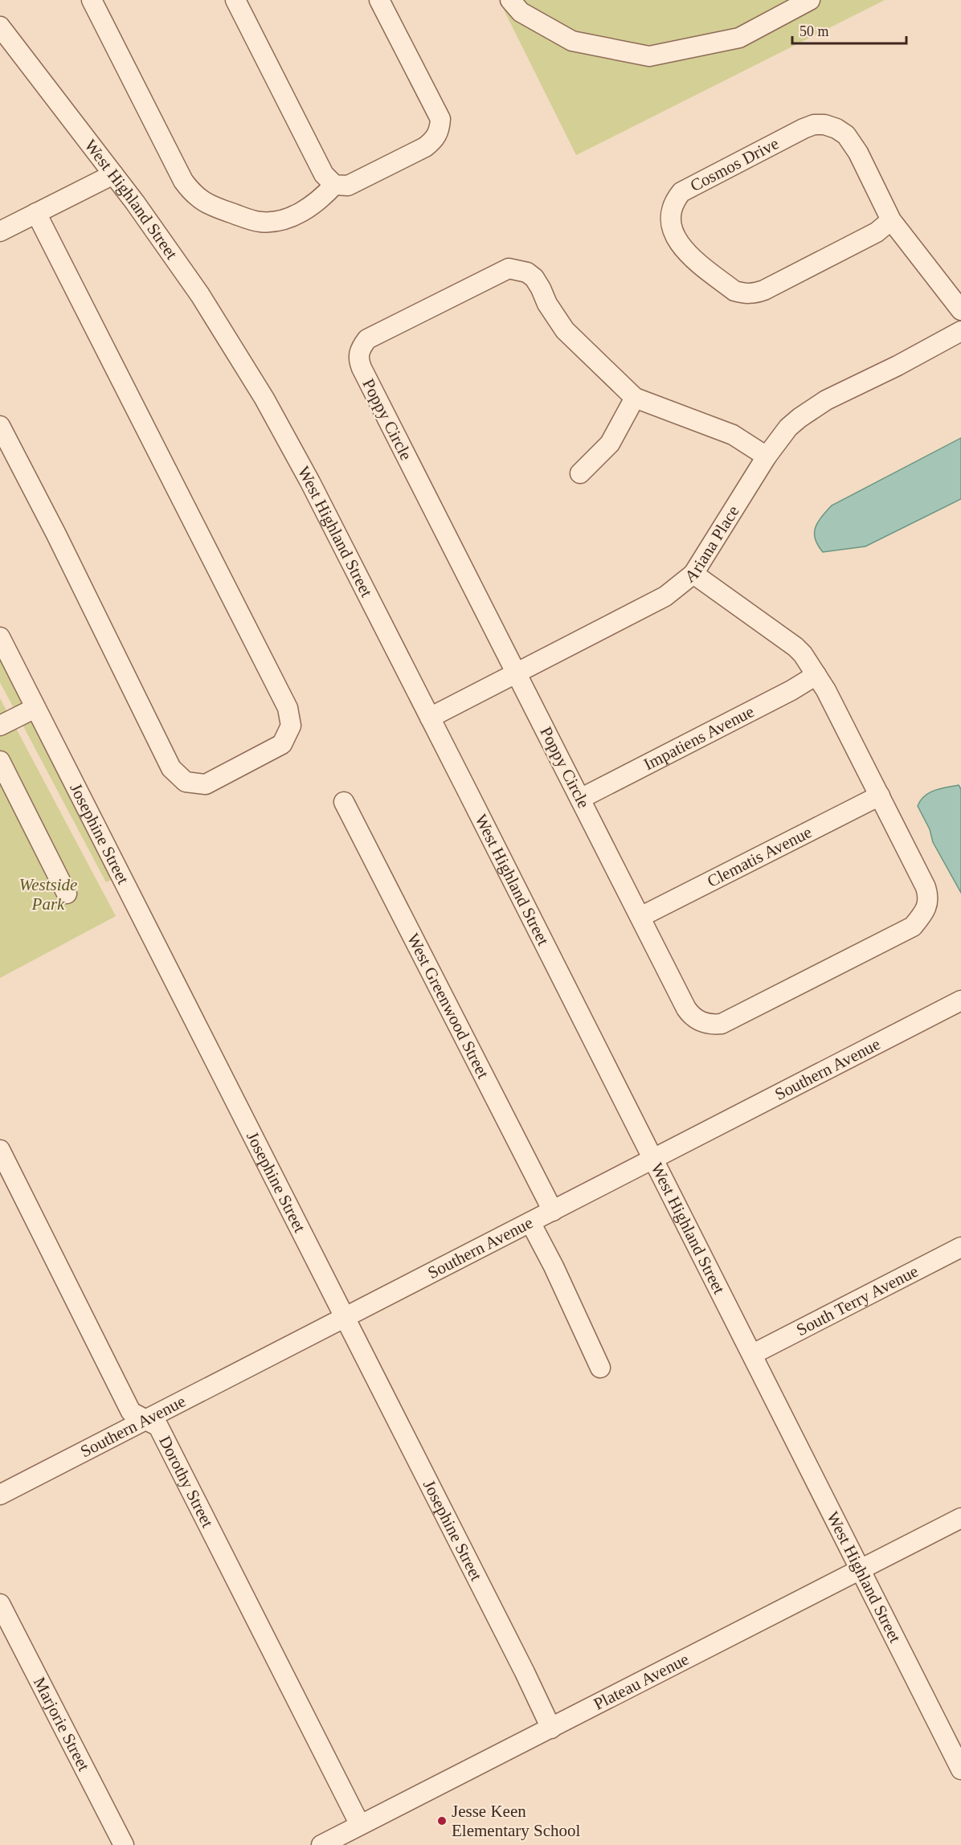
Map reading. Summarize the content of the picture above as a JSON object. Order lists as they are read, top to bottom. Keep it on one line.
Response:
{"streets":{"street":["Cosmos Drive","West Highland Street","Poppy Circle","Ariana Place","Impatiens Avenue","Josephine Street","Clematis Avenue","West Greenwood Street","Southern Avenue","South Terry Avenue","Dorothy Street","Plateau Avenue","Marjorie Street"]},"crossings":[["West Highland Street","Ariana Place"],["West Highland Street","Southern Avenue"],["West Highland Street","South Terry Avenue"],["West Highland Street","Plateau Avenue"],["Poppy Circle","Ariana Place"],["Poppy Circle","Impatiens Avenue"],["Poppy Circle","Clematis Avenue"],["Josephine Street","Southern Avenue"],["Josephine Street","Plateau Avenue"],["West Greenwood Street","Southern Avenue"],["Southern Avenue","Dorothy Street"],["Dorothy Street","Plateau Avenue"]],"parks":["Westside Park"],"places":["Jesse Keen Elementary School"],"scale_bar":"50 m"}
